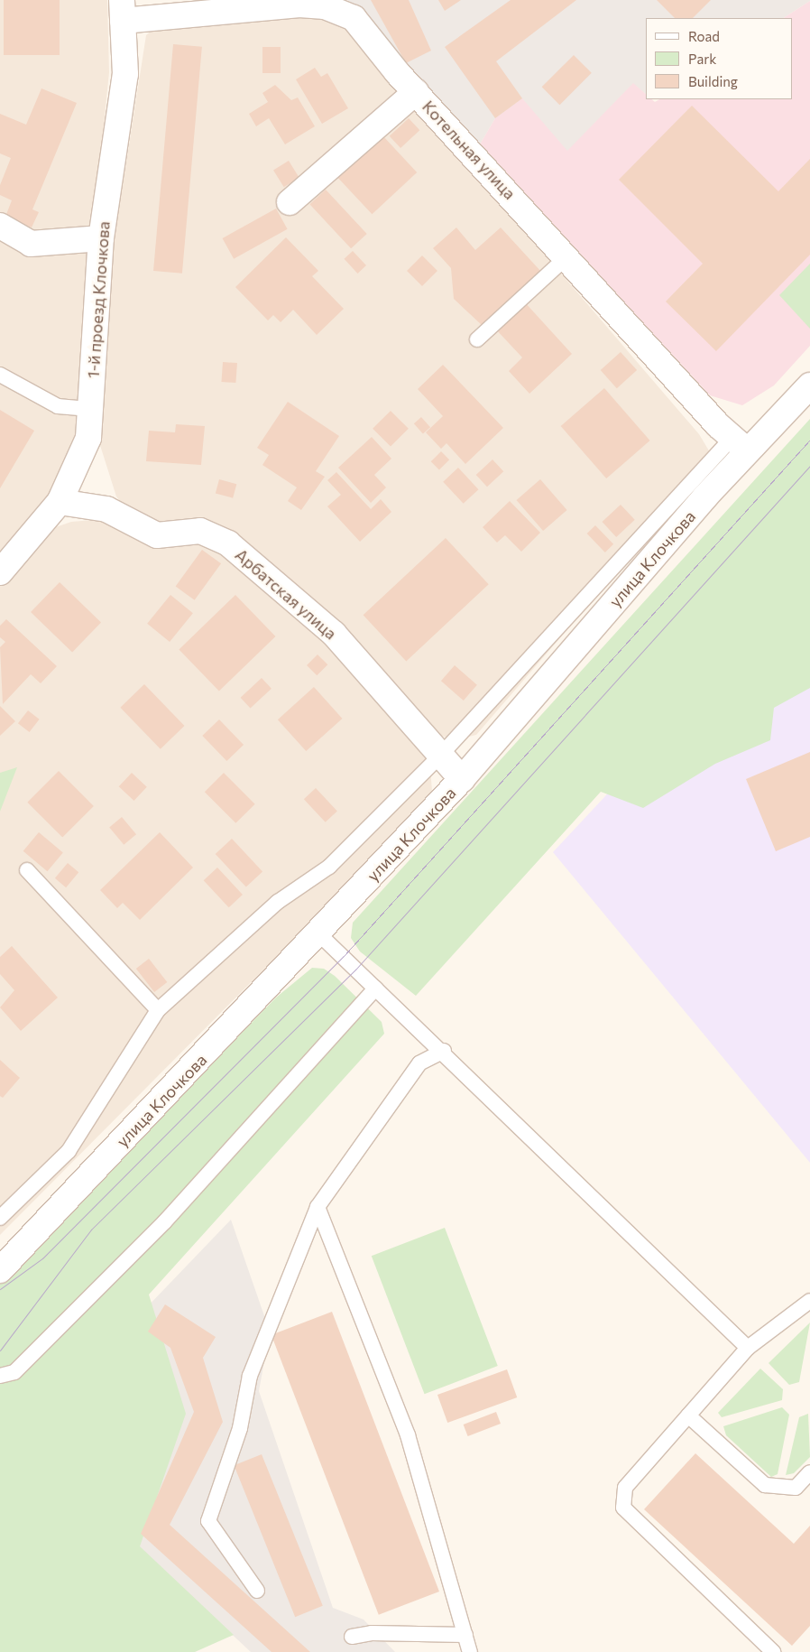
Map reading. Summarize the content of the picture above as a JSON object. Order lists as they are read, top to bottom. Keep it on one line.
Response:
{"streets":{"street":["Котельная улица","1-й проезд Клочкова","улица Клочкова","Арбатская улица"]},"crossings":[["Котельная улица","1-й проезд Клочкова"],["Котельная улица","улица Клочкова"],["1-й проезд Клочкова","Арбатская улица"],["улица Клочкова","Арбатская улица"]],"legend":["Road","Park","Building"]}
